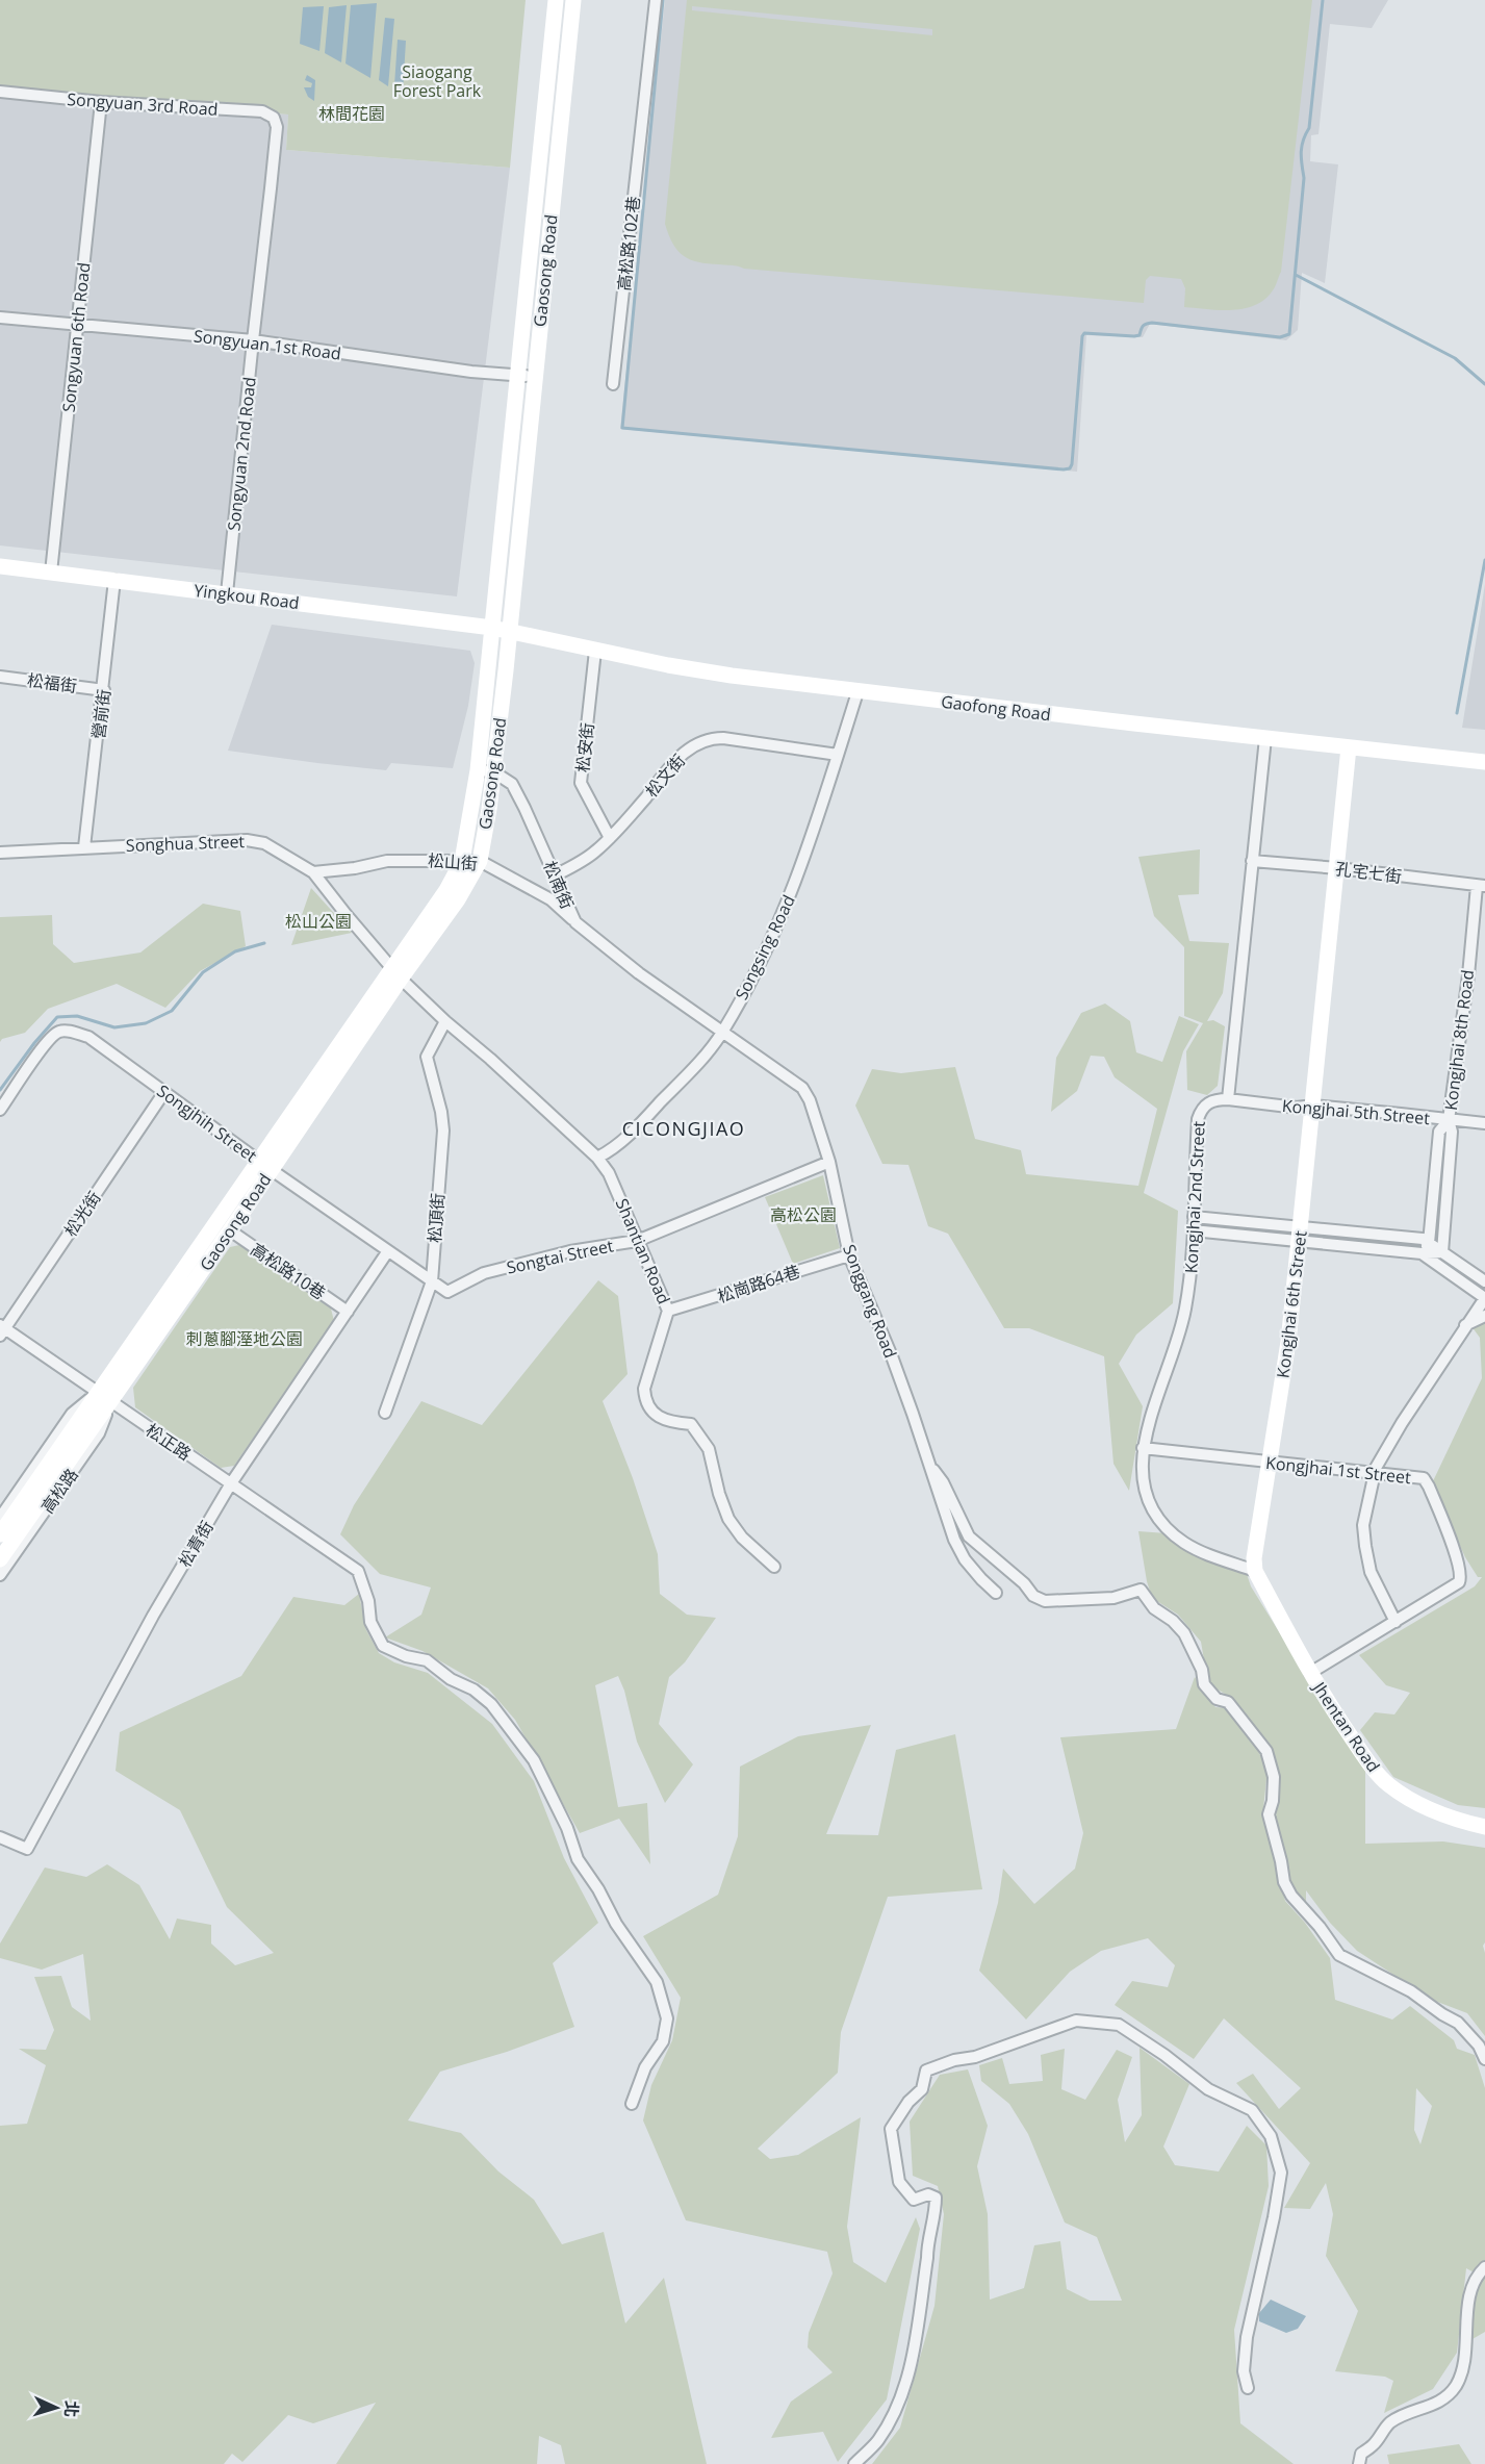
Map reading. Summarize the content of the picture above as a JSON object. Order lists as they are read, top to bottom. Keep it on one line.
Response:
{"streets":{"street":["Songyuan 3rd Road","高松路102巷","Gaosong Road","Songyuan 6th Road","Songyuan 1st Road","Songyuan 2nd Road","Yingkou Road","松福街","Gaofong Road","營前街","松安街","松文街","Songhua Street","松山街","孔宅七街","松南街","Songsing Road","Kongjhai 8th Road","Kongjhai 5th Street","Songjhih Street","Kongjhai 2nd Street","松光街","松頂街","Shantian Road","Songtai Street","高松路10巷","松崗路64巷","Songgang Road","Kongjhai 6th Street","松正路","Kongjhai 1st Street","高松路","松青街","Jhentan Road"]},"crossings":[["Songyuan 3rd Road","Songyuan 6th Road"],["Songyuan 3rd Road","Songyuan 2nd Road"],["Gaosong Road","Songyuan 1st Road"],["Gaosong Road","Yingkou Road"],["Gaosong Road","Gaofong Road"],["Gaosong Road","Songhua Street"],["Gaosong Road","松山街"],["Gaosong Road","松南街"],["Gaosong Road","Songjhih Street"],["Gaosong Road","Shantian Road"],["Gaosong Road","高松路10巷"],["Gaosong Road","松正路"],["Gaosong Road","高松路"],["Songyuan 6th Road","Songyuan 1st Road"],["Songyuan 6th Road","Yingkou Road"],["Songyuan 1st Road","Songyuan 2nd Road"],["Songyuan 2nd Road","Yingkou Road"],["Yingkou Road","Gaofong Road"],["Yingkou Road","營前街"],["松福街","營前街"],["Gaofong Road","松安街"],["Gaofong Road","Songsing Road"],["Gaofong Road","Kongjhai 6th Street"],["營前街","Songhua Street"],["松安街","松文街"],["松文街","松南街"],["松文街","Songsing Road"],["Songhua Street","松山街"],["Songhua Street","Shantian Road"],["松山街","松南街"],["孔宅七街","Kongjhai 8th Road"],["孔宅七街","Kongjhai 6th Street"],["松南街","Songsing Road"],["松南街","Songgang Road"],["Songsing Road","Shantian Road"],["Songsing Road","Songgang Road"],["Kongjhai 8th Road","Kongjhai 5th Street"],["Kongjhai 5th Street","Kongjhai 2nd Street"],["Kongjhai 5th Street","Kongjhai 6th Street"],["Songjhih Street","松光街"],["Songjhih Street","松頂街"],["Songjhih Street","Songtai Street"],["Songjhih Street","松青街"],["Kongjhai 2nd Street","Kongjhai 6th Street"],["Kongjhai 2nd Street","Kongjhai 1st Street"],["松光街","松正路"],["松頂街","Shantian Road"],["松頂街","Songtai Street"],["Shantian Road","Songtai Street"],["Shantian Road","松崗路64巷"],["Songtai Street","Songgang Road"],["高松路10巷","松青街"],["松崗路64巷","Songgang Road"],["Kongjhai 6th Street","Kongjhai 1st Street"],["松正路","高松路"],["松正路","松青街"]],"districts":["CICONGJIAO"],"parks":["Siaogang Forest Park","林間花園","松山公園","高松公園","刺蔥腳溼地公園"],"north":"right"}
